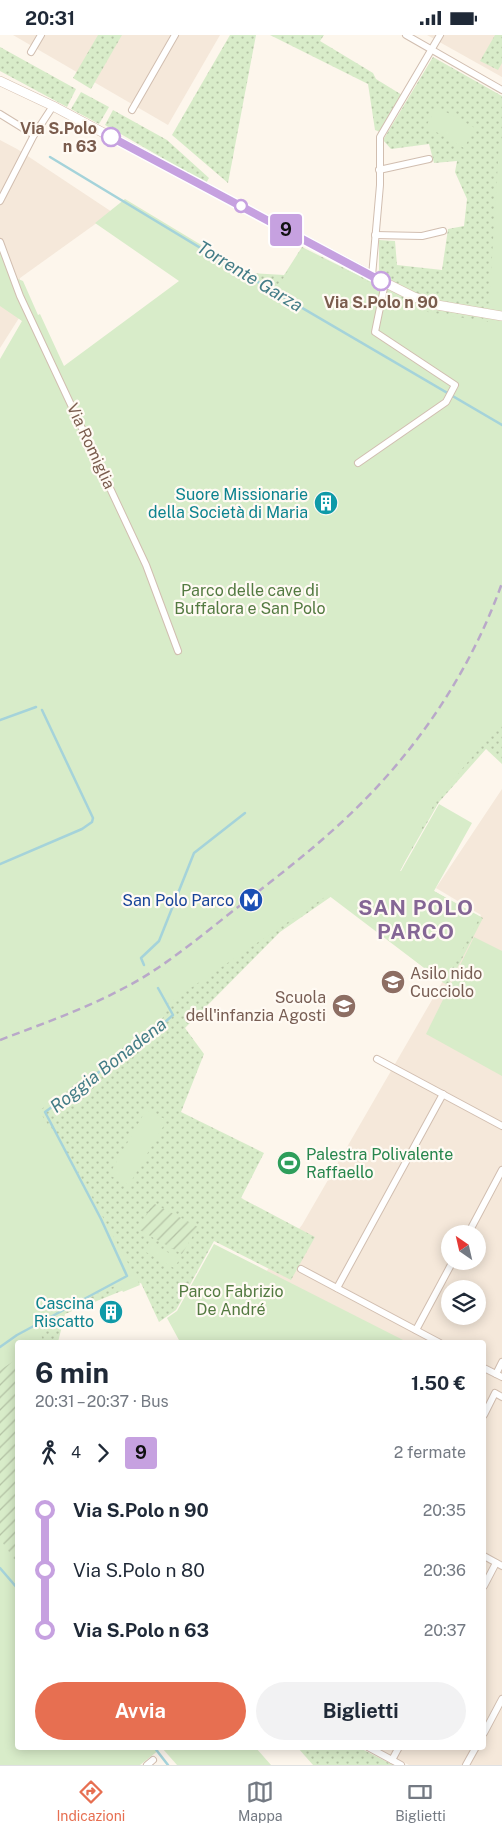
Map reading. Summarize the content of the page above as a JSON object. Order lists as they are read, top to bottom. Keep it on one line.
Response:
{"streets":{"street":["Via Romiglia"]},"districts":["SAN POLO PARCO"],"water":["Torrente Garza","Roggia Bonadena"],"parks":["Parco delle cave di Buffalora e San Polo","Parco Fabrizio De André"],"places":{"other":["Via S.Polo n 63","Via S.Polo n 90"],"building":["Suore Missionarie della Società di Maria","Cascina Riscatto"],"metro station":["San Polo Parco"],"school or university":["Asilo nido Cucciolo","Scuola dell'infanzia Agosti"],"sports":["Palestra Polivalente Raffaello"]},"lines":["bus line 9"],"north":"top left","page":{"status":"20:31","on_map":"9","heading":["6 min","20:31 – 20:37 · Bus","1.50 €"],"legs":["4","9","2 fermate"],"list":[{"name":"Via S.Polo n 90","value":"20:35"},{"name":"Via S.Polo n 80","value":"20:36"},{"name":"Via S.Polo n 63","value":"20:37"}],"buttons":["Avvia","Biglietti"],"tabs":["Indicazioni","Mappa","Biglietti"]}}
